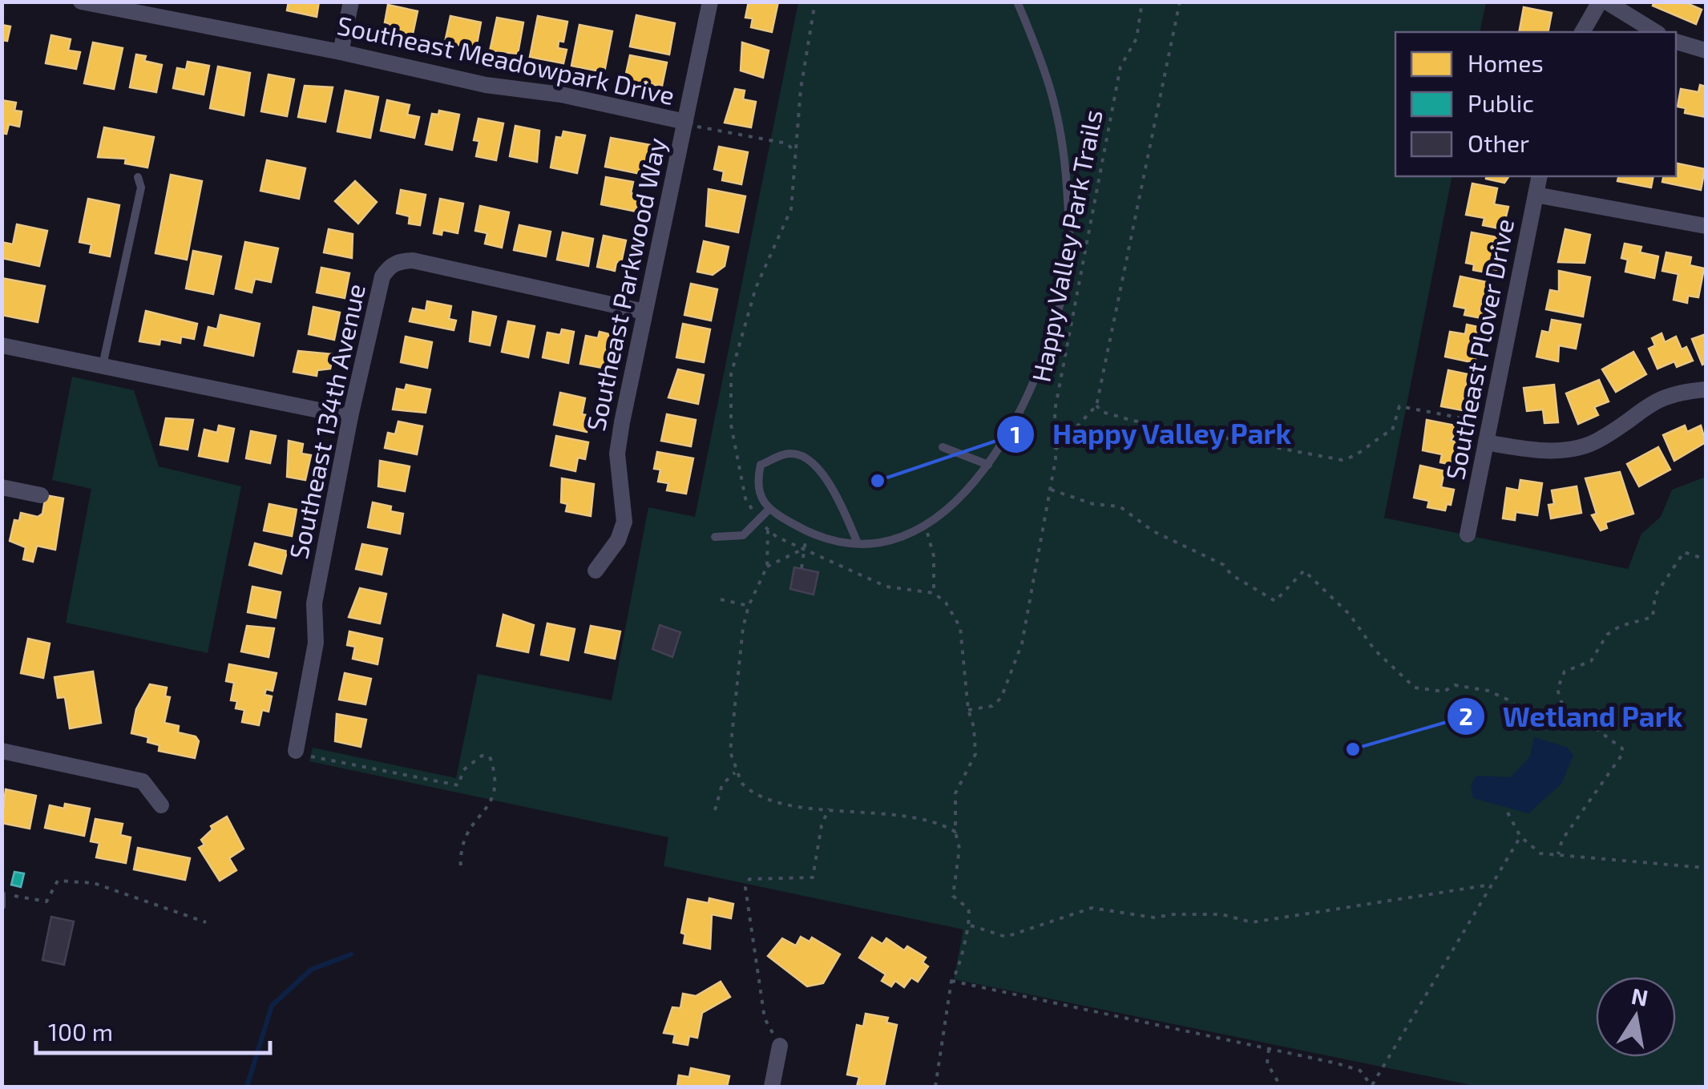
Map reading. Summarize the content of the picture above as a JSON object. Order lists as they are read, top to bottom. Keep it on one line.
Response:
{"streets":{"street":["Southeast Meadowpark Drive","Southeast Parkwood Way","Southeast Plover Drive","Southeast 134th Avenue"],"path":["Happy Valley Park Trails"]},"crossings":[["Southeast Meadowpark Drive","Southeast Parkwood Way"],["Southeast Parkwood Way","Southeast 134th Avenue"]],"places":["Happy Valley Park","Wetland Park"],"legend":["Homes","Public","Other"],"scale_bar":"100 m","north":"top"}
